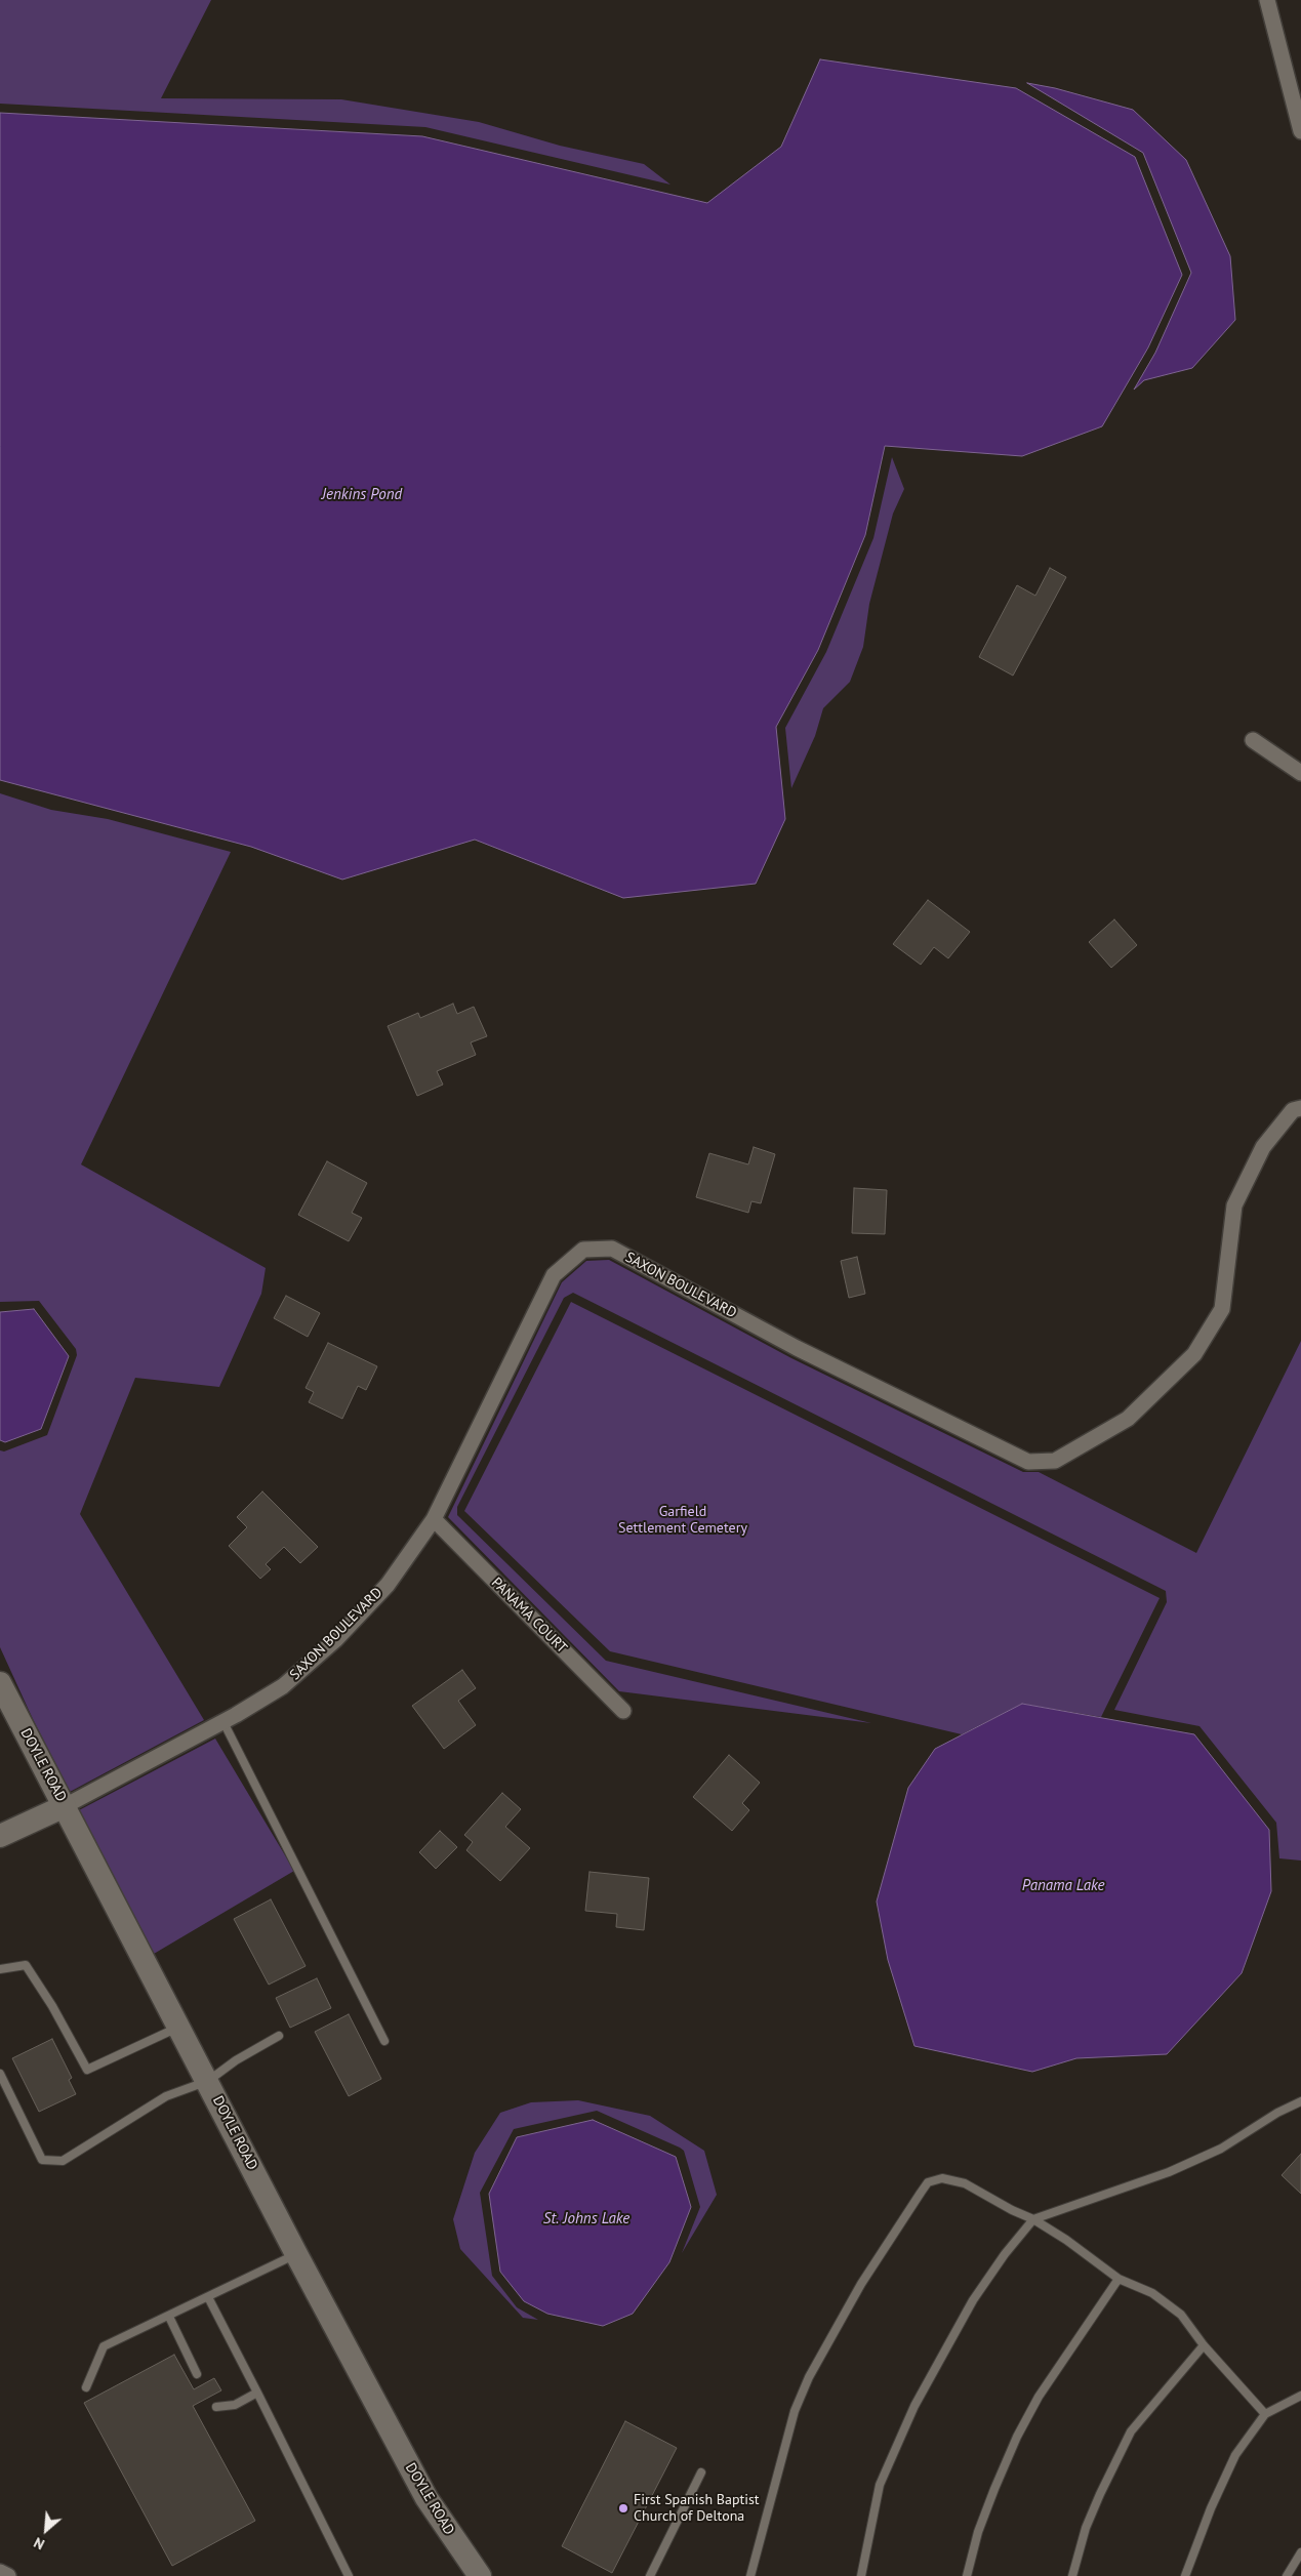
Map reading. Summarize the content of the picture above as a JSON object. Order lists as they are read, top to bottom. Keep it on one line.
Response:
{"streets":{"main road":["SAXON BOULEVARD","DOYLE ROAD"],"street":["PANAMA COURT"]},"crossings":[["SAXON BOULEVARD","PANAMA COURT"],["SAXON BOULEVARD","DOYLE ROAD"]],"water":["Jenkins Pond","Panama Lake","St. Johns Lake"],"parks":["Garfield Settlement Cemetery"],"places":["First Spanish Baptist Church of Deltona"],"north":"bottom left"}
